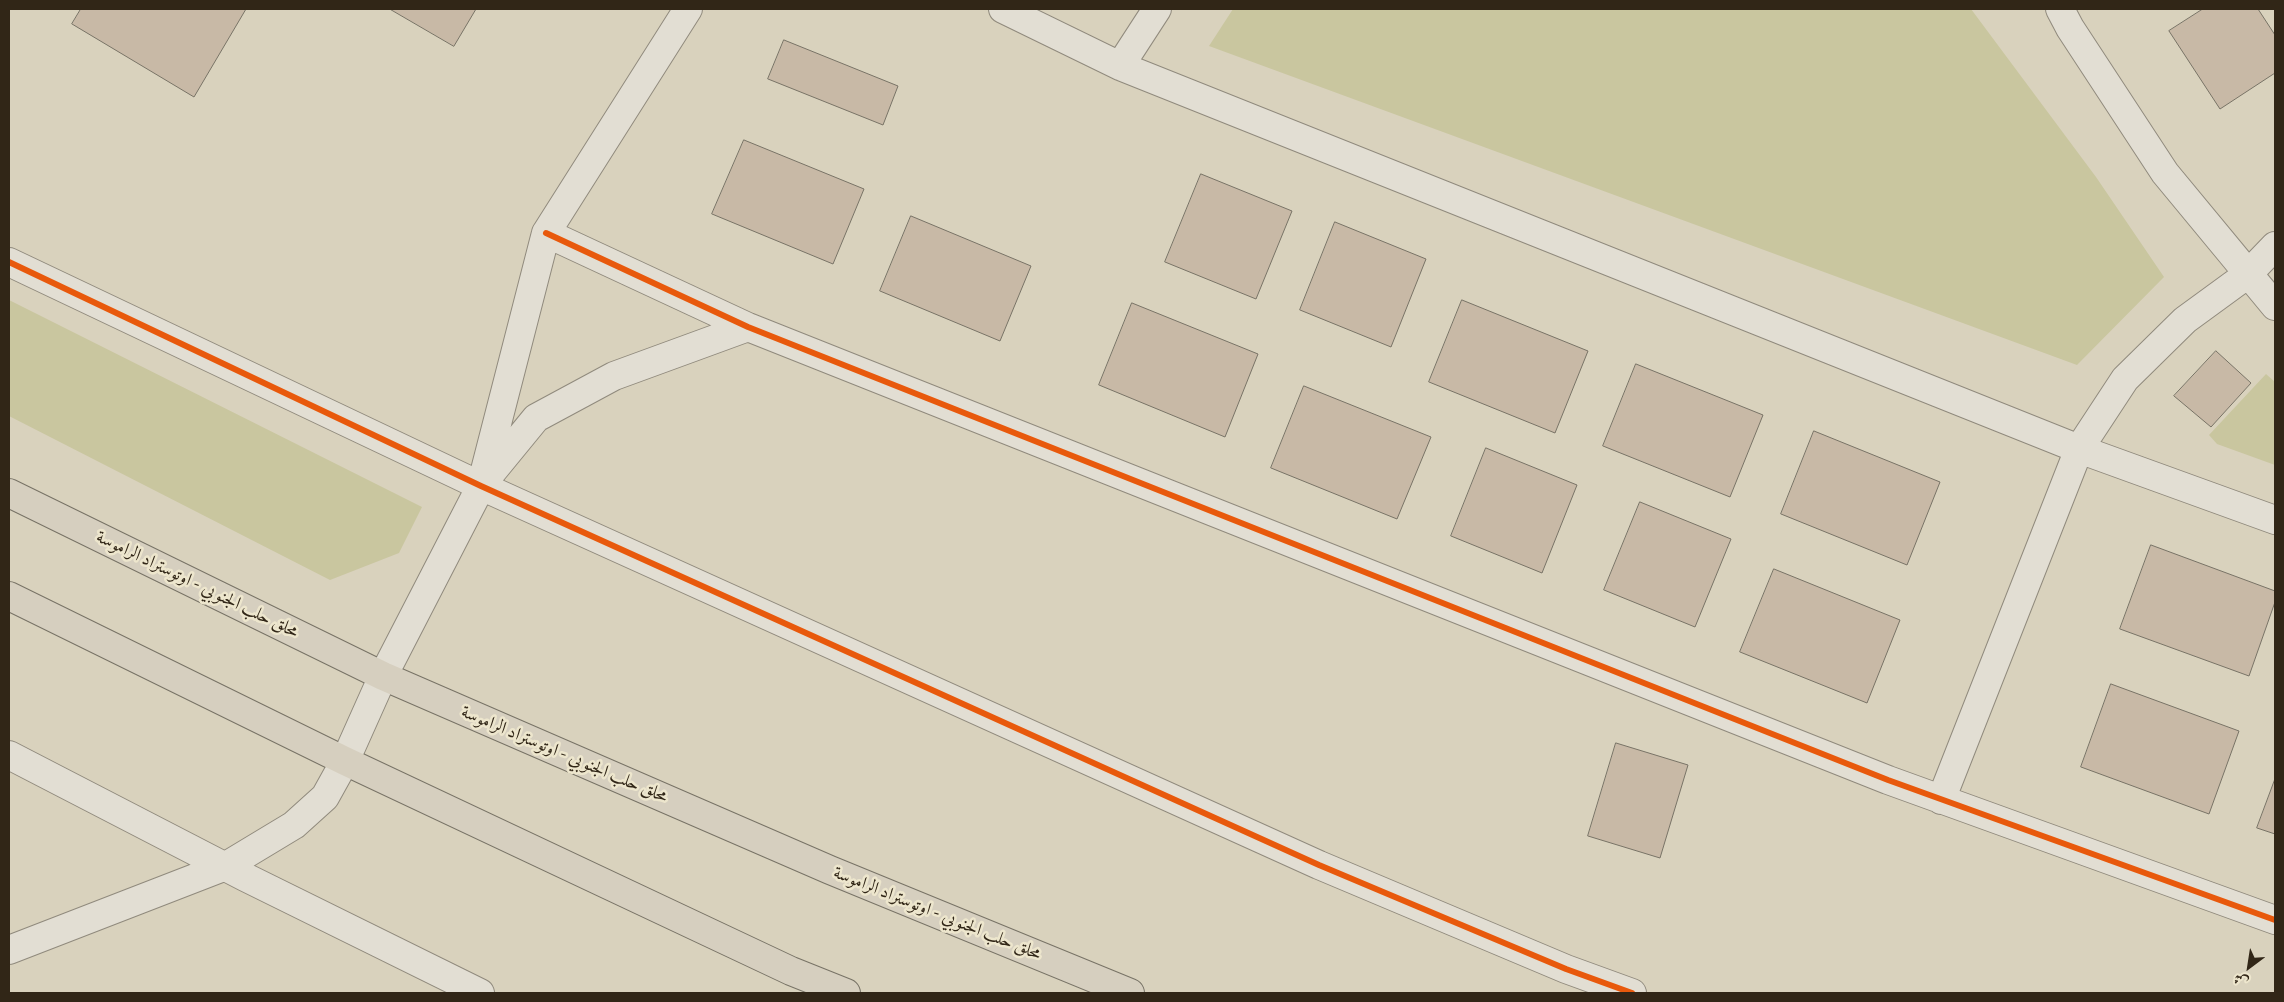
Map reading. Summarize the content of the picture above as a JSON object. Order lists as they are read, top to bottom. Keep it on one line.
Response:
{"streets":{"highway":["محلق حلب الجنوبي - اوتوستراد الراموسة"]},"north":"bottom left"}
